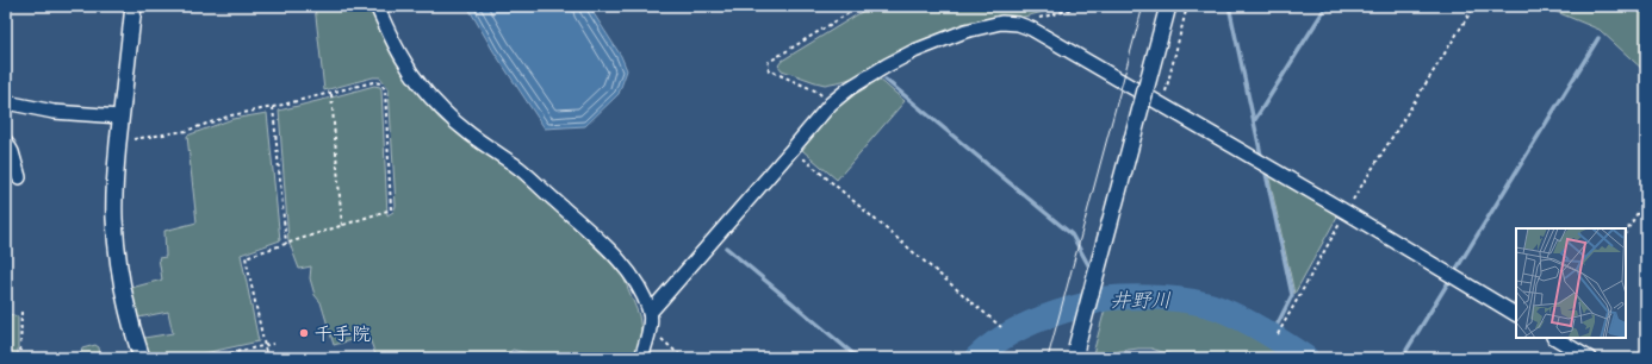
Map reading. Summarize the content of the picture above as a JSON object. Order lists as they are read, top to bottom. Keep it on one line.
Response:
{"water":["井野川"],"places":["千手院"]}
